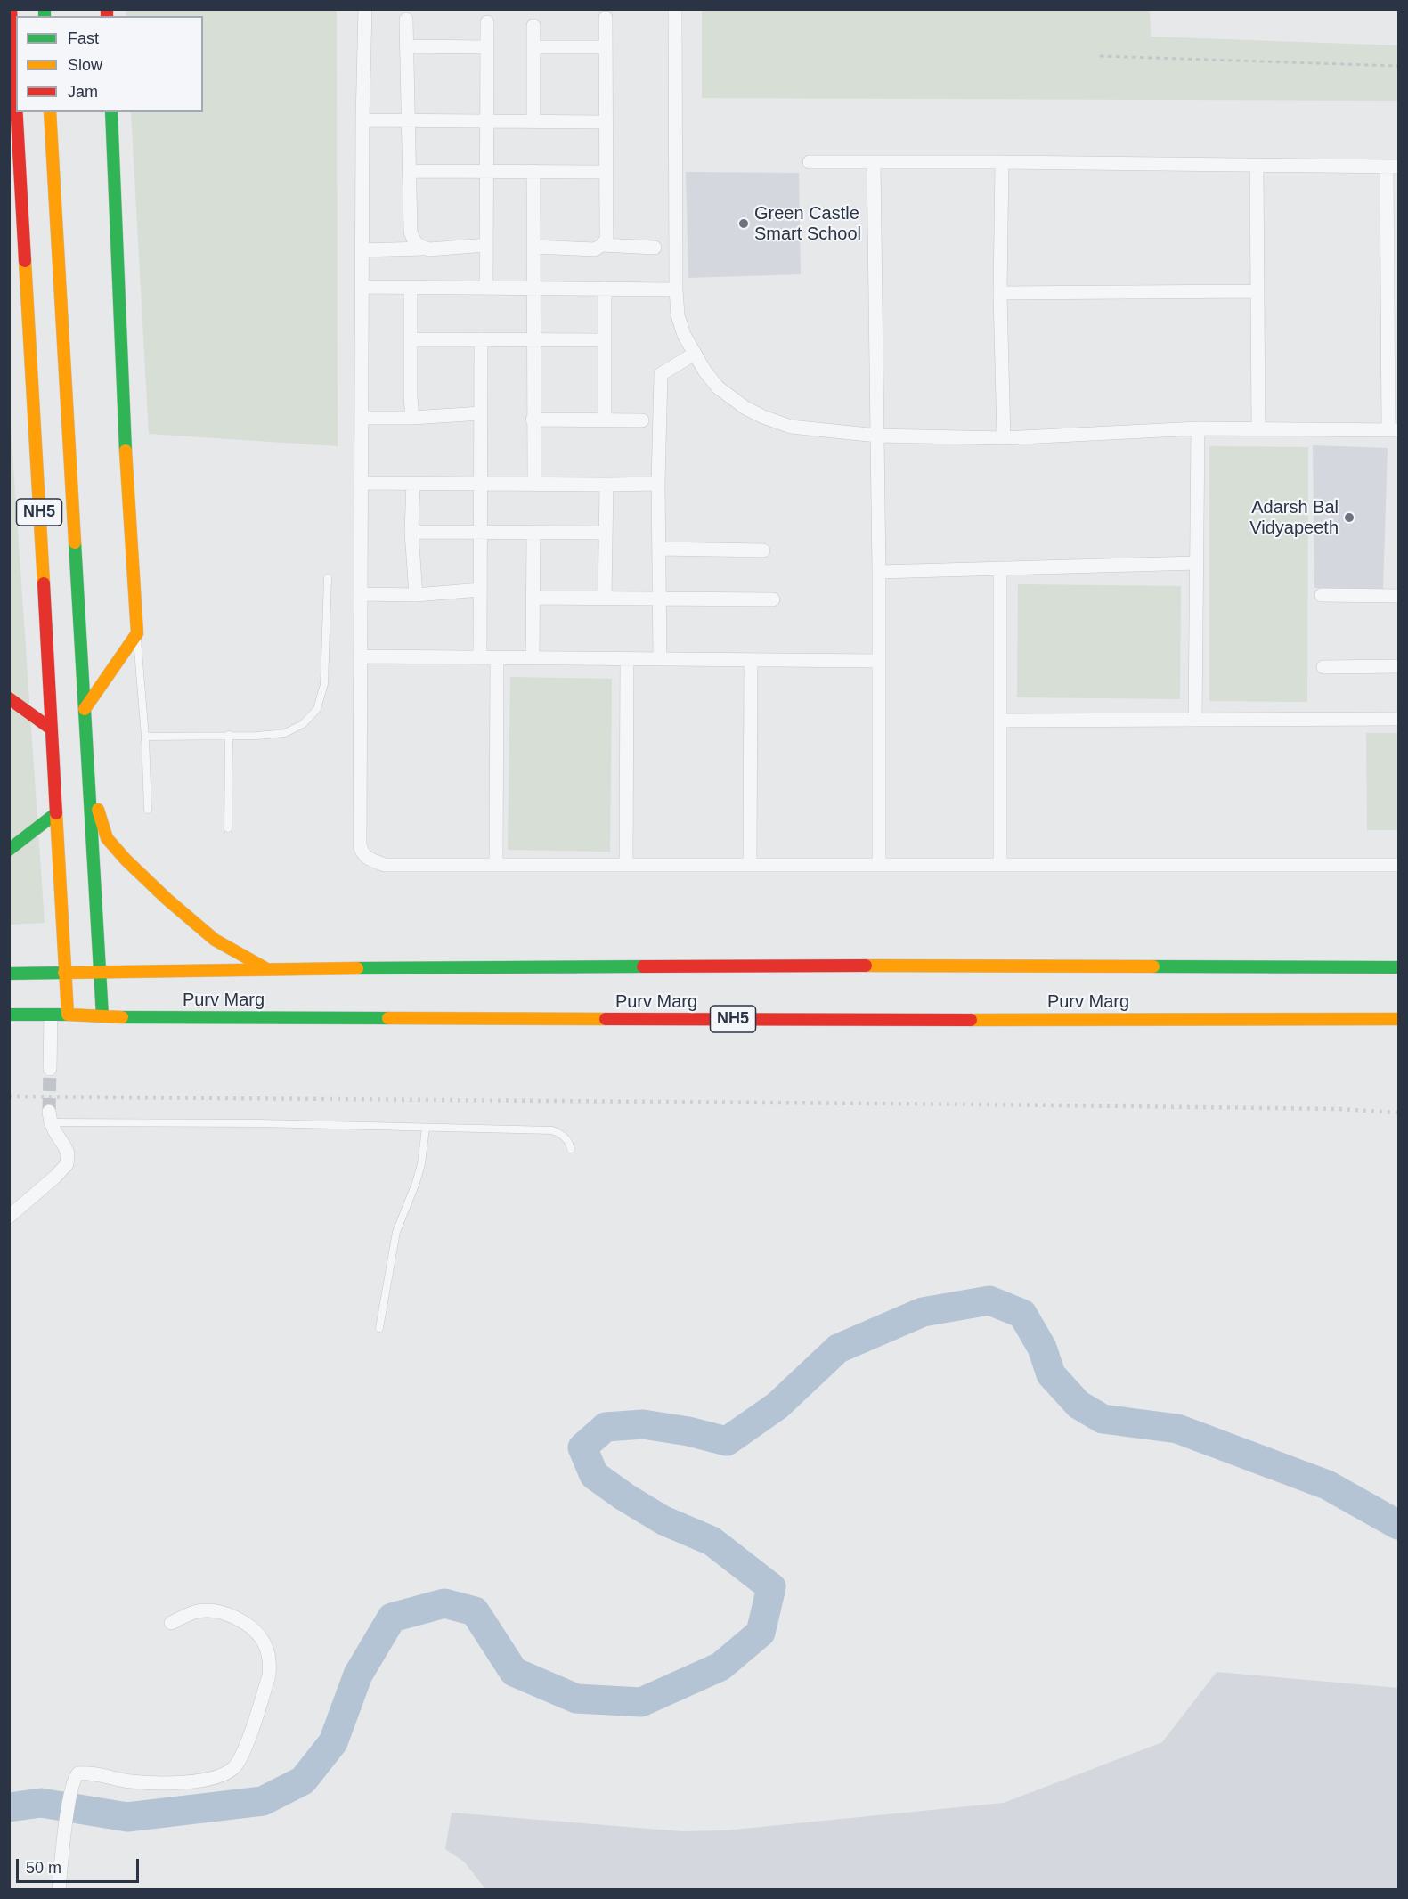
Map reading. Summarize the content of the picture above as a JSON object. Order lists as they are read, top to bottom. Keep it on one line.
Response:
{"streets":{"main road":["NH5","Purv Marg"]},"crossings":[["NH5","Purv Marg"]],"places":["Green Castle Smart School","Adarsh Bal Vidyapeeth"],"legend":["Fast","Slow","Jam"],"scale_bar":"50 m"}
